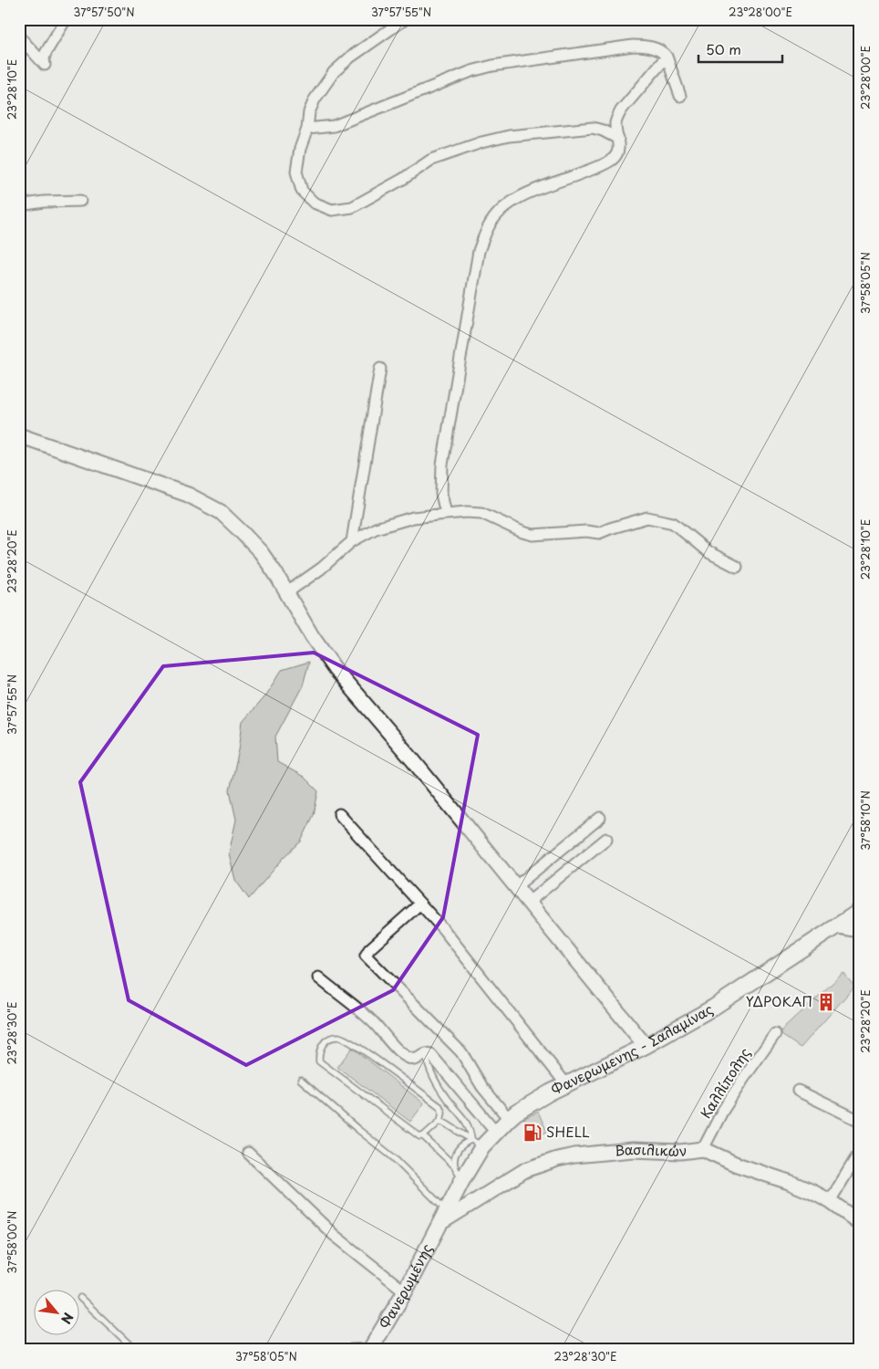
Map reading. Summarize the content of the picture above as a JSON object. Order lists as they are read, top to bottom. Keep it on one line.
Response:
{"streets":{"main road":["Φανερωμενης - Σαλαμίνας","Φανερωμένης"],"street":["Καλλίπολης","Βασιλικών"]},"crossings":[["Φανερωμενης - Σαλαμίνας","Βασιλικών"],["Φανερωμενης - Σαλαμίνας","Φανερωμένης"],["Καλλίπολης","Βασιλικών"],["Βασιλικών","Φανερωμένης"]],"places":{"building":["ΥΔΡΟΚΑΠ"],"fuel station":["SHELL"]},"scale_bar":"50 m","north":"bottom right","coordinates":["37°57'50\"N","37°57'55\"N","23°28'00\"E","23°28'10\"E","37°58'05\"N","23°28'20\"E","37°58'10\"N","23°28'30\"E","37°58'00\"N"]}
